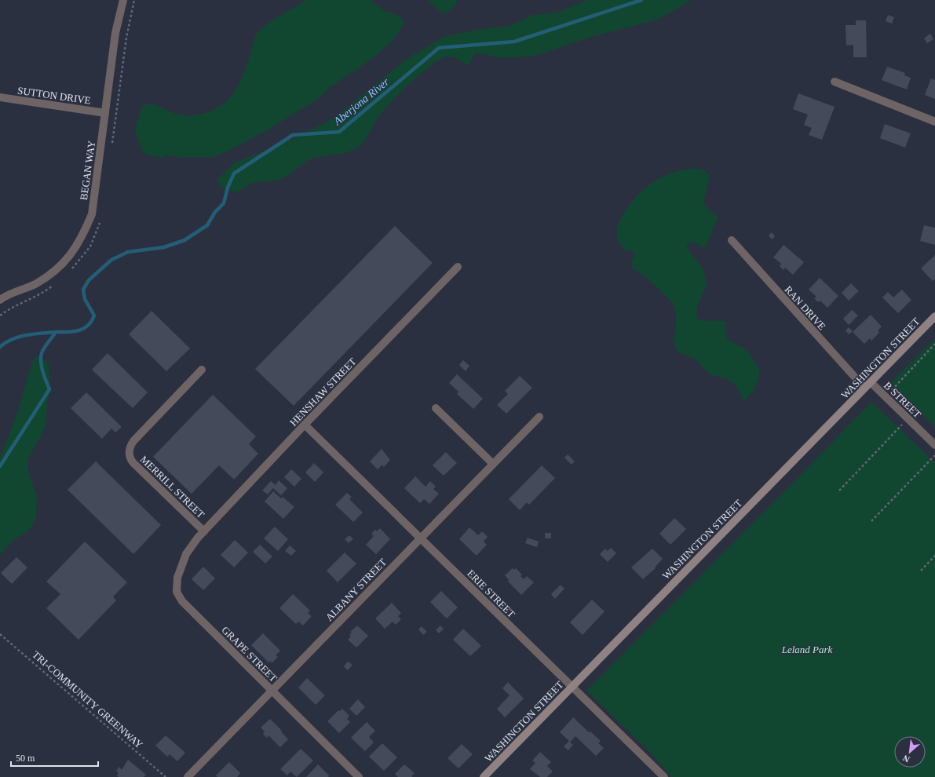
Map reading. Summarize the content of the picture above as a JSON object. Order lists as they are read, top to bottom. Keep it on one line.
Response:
{"streets":{"main road":["WASHINGTON STREET"],"street":["SUTTON DRIVE","BEGAN WAY","RAN DRIVE","HENSHAW STREET","B STREET","MERRILL STREET","ALBANY STREET","ERIE STREET","GRAPE STREET"],"path":["TRI-COMMUNITY GREENWAY"]},"crossings":[["SUTTON DRIVE","BEGAN WAY"],["RAN DRIVE","WASHINGTON STREET"],["RAN DRIVE","B STREET"],["WASHINGTON STREET","B STREET"],["WASHINGTON STREET","ERIE STREET"],["HENSHAW STREET","MERRILL STREET"],["HENSHAW STREET","ERIE STREET"],["HENSHAW STREET","GRAPE STREET"],["MERRILL STREET","GRAPE STREET"],["ALBANY STREET","ERIE STREET"],["ALBANY STREET","GRAPE STREET"]],"water":["Aberjona River"],"parks":["Leland Park"],"scale_bar":"50 m","north":"bottom left"}
